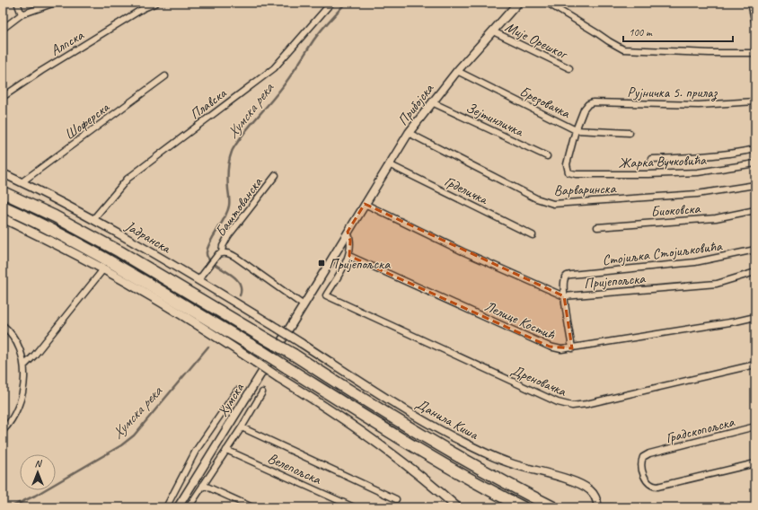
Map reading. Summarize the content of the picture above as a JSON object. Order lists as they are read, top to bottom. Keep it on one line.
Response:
{"streets":{"street":["Мије Орешког","Алпска","Рујничка 5. прилаз","Брезовачка","Плавска","Прибојска","Зејтинличка","Шоферска","Жарка Вучковића","Варваринска","Грделичка","Баштованска","Биоковска","Јадранска","Стојиљка Стојиљковића","Пријепољска","Лелице Костић","Дреновачка","Хумска","Данила Киша","Градскопољска","Велепољска"]},"crossings":[["Мије Орешког","Прибојска"],["Рујничка 5. прилаз","Брезовачка"],["Рујничка 5. прилаз","Жарка Вучковића"],["Брезовачка","Прибојска"],["Брезовачка","Жарка Вучковића"],["Плавска","Јадранска"],["Прибојска","Зејтинличка"],["Прибојска","Варваринска"],["Прибојска","Грделичка"],["Прибојска","Пријепољска"],["Прибојска","Хумска"],["Шоферска","Јадранска"],["Јадранска","Данила Киша"],["Стојиљка Стојиљковића","Пријепољска"],["Лелице Костић","Дреновачка"],["Хумска","Велепољска"]],"water":["Хумска река"],"places":{"transit":["Пријепољска"]},"scale_bar":"100 m","north":"top"}
